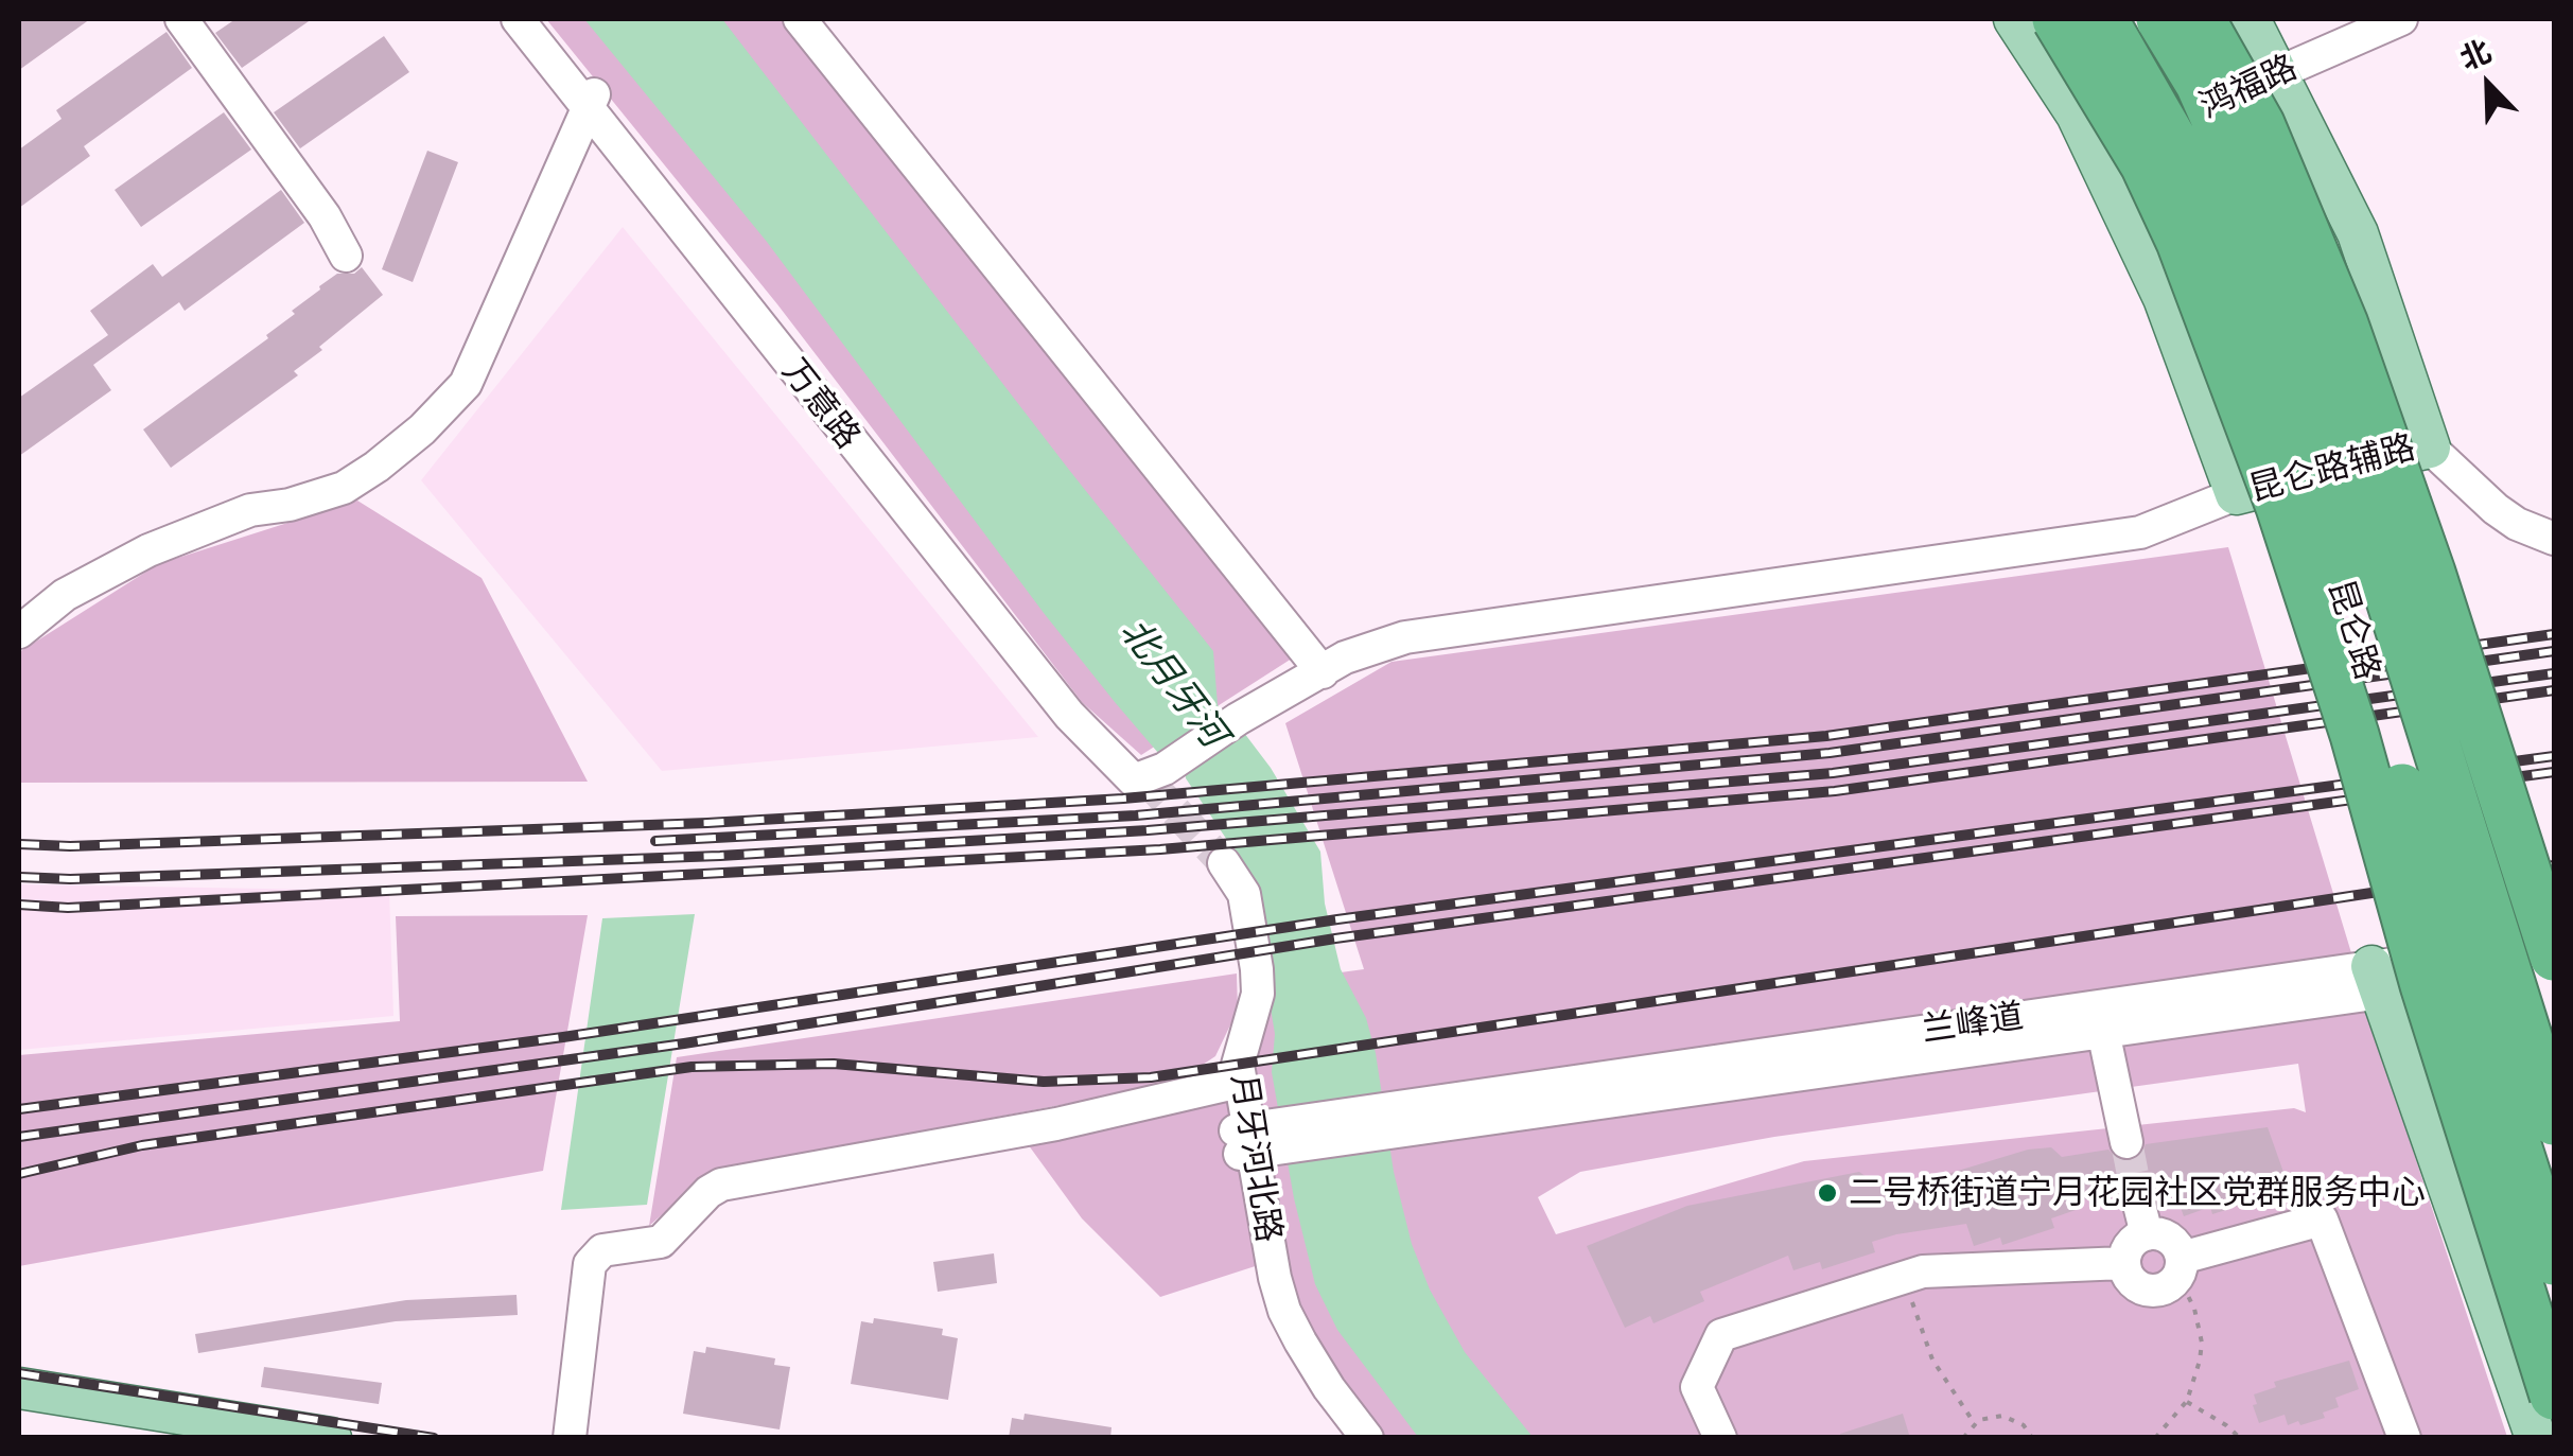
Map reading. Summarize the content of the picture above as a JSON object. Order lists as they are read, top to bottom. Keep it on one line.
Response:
{"streets":{"highway":["昆仑路"],"main road":["昆仑路辅路"],"street":["鸿福路","万意路","兰峰道","月牙河北路"]},"crossings":[["鸿福路","昆仑路辅路"],["兰峰道","月牙河北路"]],"water":["北月牙河"],"places":["二号桥街道宁月花园社区党群服务中心"],"north":"top left"}
